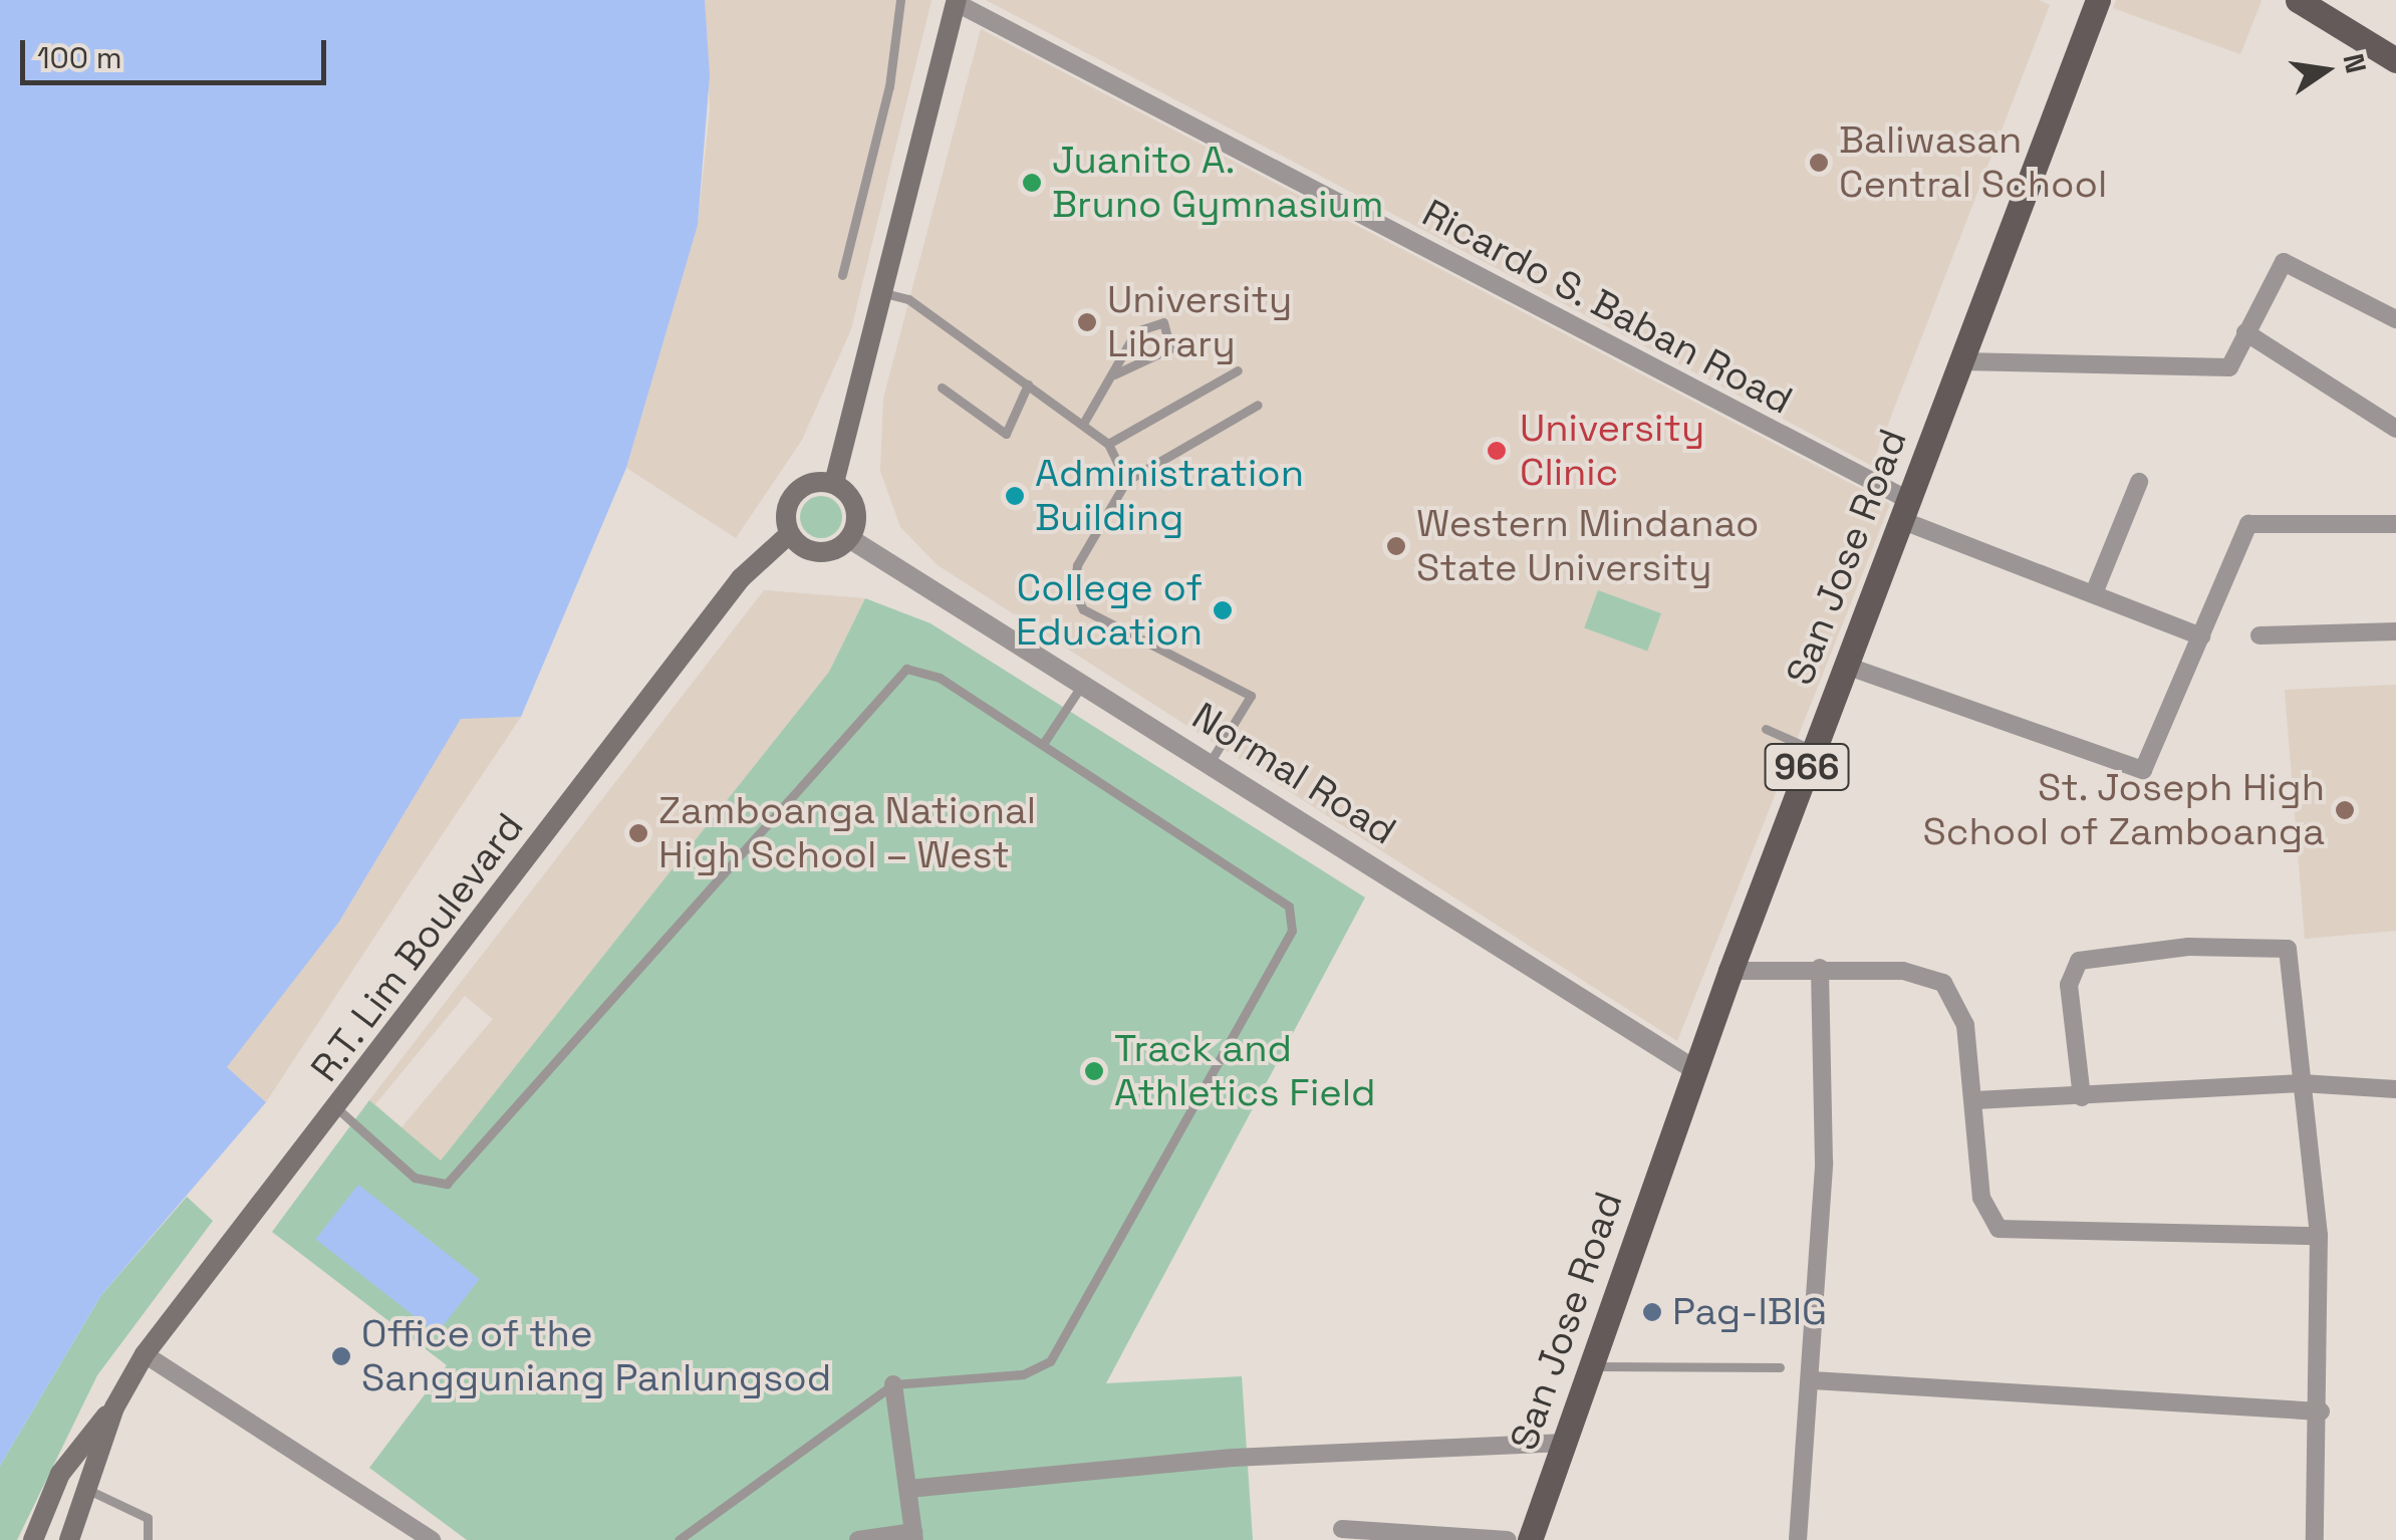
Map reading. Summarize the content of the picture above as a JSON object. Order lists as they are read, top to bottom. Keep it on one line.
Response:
{"streets":{"main road":["San Jose Road","966","R.T. Lim Boulevard"],"street":["Ricardo S. Baban Road","Normal Road"]},"crossings":[["Ricardo S. Baban Road","San Jose Road"],["San Jose Road","Normal Road"],["Normal Road","R.T. Lim Boulevard"]],"places":["Baliwasan Central School","Juanito A. Bruno Gymnasium","University Library","University Clinic","Administration Building","Western Mindanao State University","College of Education","St. Joseph High School of Zamboanga","Zamboanga National High School – West","Track and Athletics Field","Pag-IBIG","Office of the Sangguniang Panlungsod"],"scale_bar":"100 m","north":"right"}
